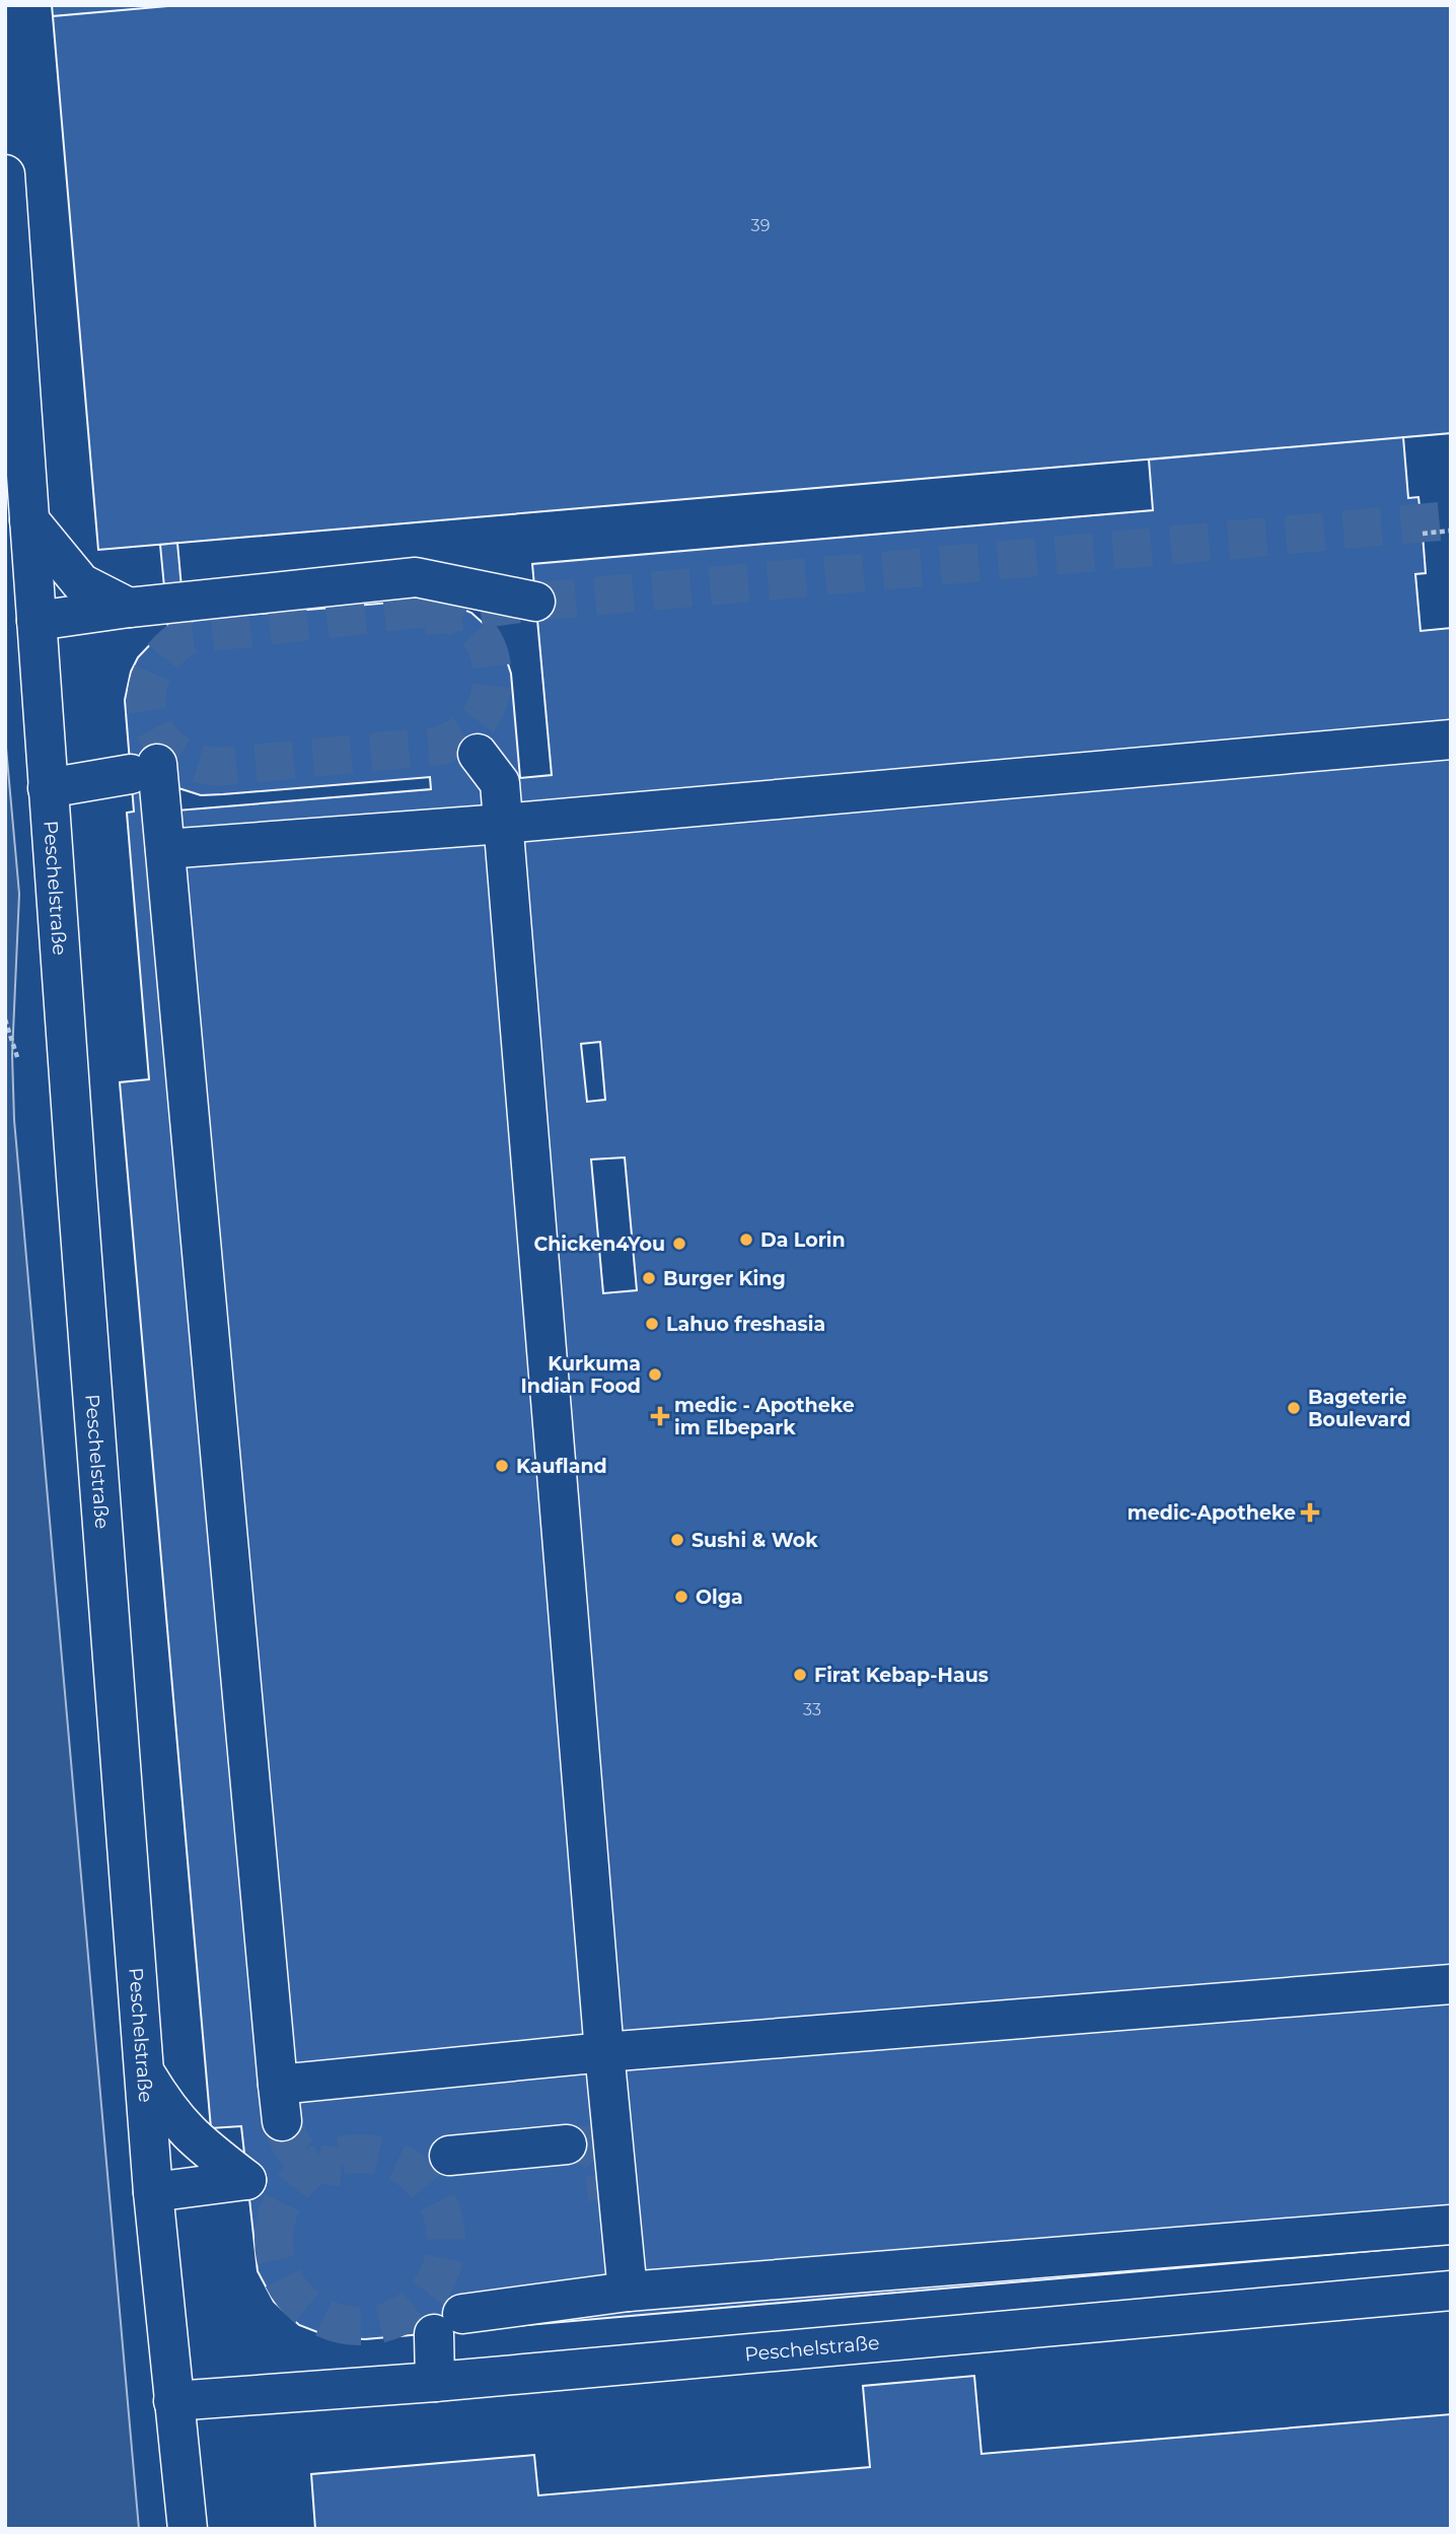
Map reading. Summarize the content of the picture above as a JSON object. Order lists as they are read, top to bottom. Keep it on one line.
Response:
{"streets":{"street":["Peschelstraße"]},"places":{"other":["Da Lorin","Chicken4You","Burger King","Lahuo freshasia","Kurkuma Indian Food","Bageterie Boulevard","Kaufland","Sushi & Wok","Olga","Firat Kebap-Haus"],"health":["medic - Apotheke im Elbepark","medic-Apotheke"]},"house_numbers":["39","33"]}
